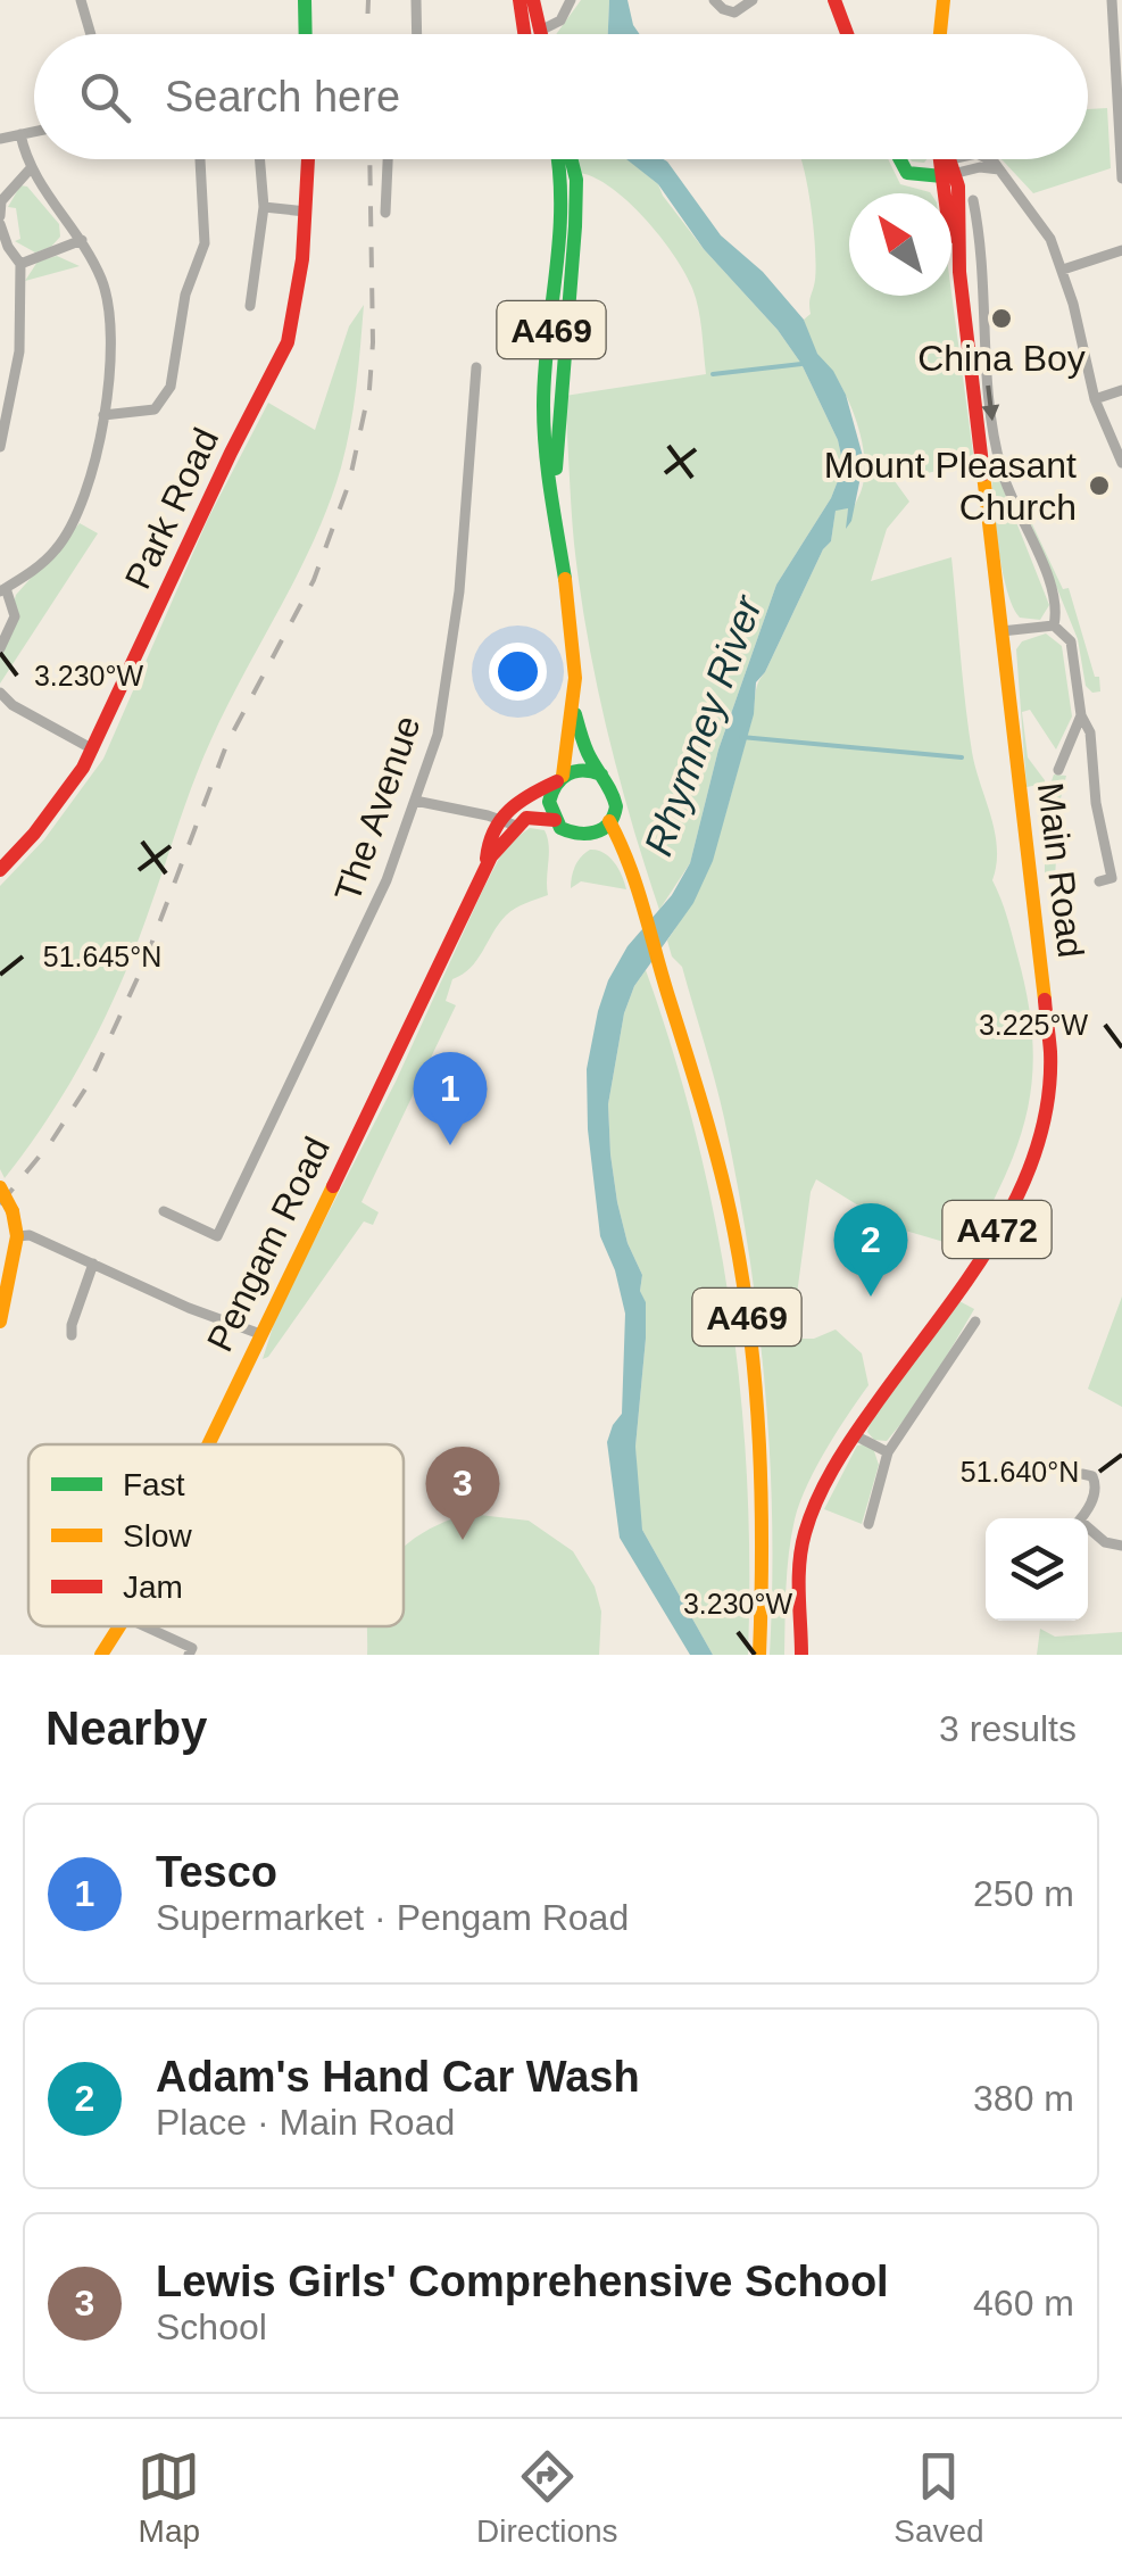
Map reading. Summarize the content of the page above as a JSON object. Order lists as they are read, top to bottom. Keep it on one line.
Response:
{"streets":{"main road":["A469","Park Road","Main Road","A472","Pengam Road"],"street":["The Avenue"]},"water":["Rhymney River"],"places":["China Boy","Mount Pleasant Church"],"legend":["Fast","Slow","Jam"],"north":"top left","page":{"search":"Search here","pins":["1","2","3"],"heading":["Nearby","3 results"],"list":[{"mark":"1","name":"Tesco","note":"Supermarket · Pengam Road","value":"250 m"},{"mark":"2","name":"Adam's Hand Car Wash","note":"Place · Main Road","value":"380 m"},{"mark":"3","name":"Lewis Girls' Comprehensive School","note":"School","value":"460 m"}],"nav":["Map","Directions","Saved"]},"coordinates":["3.230°W","51.645°N","3.225°W","51.640°N"]}
